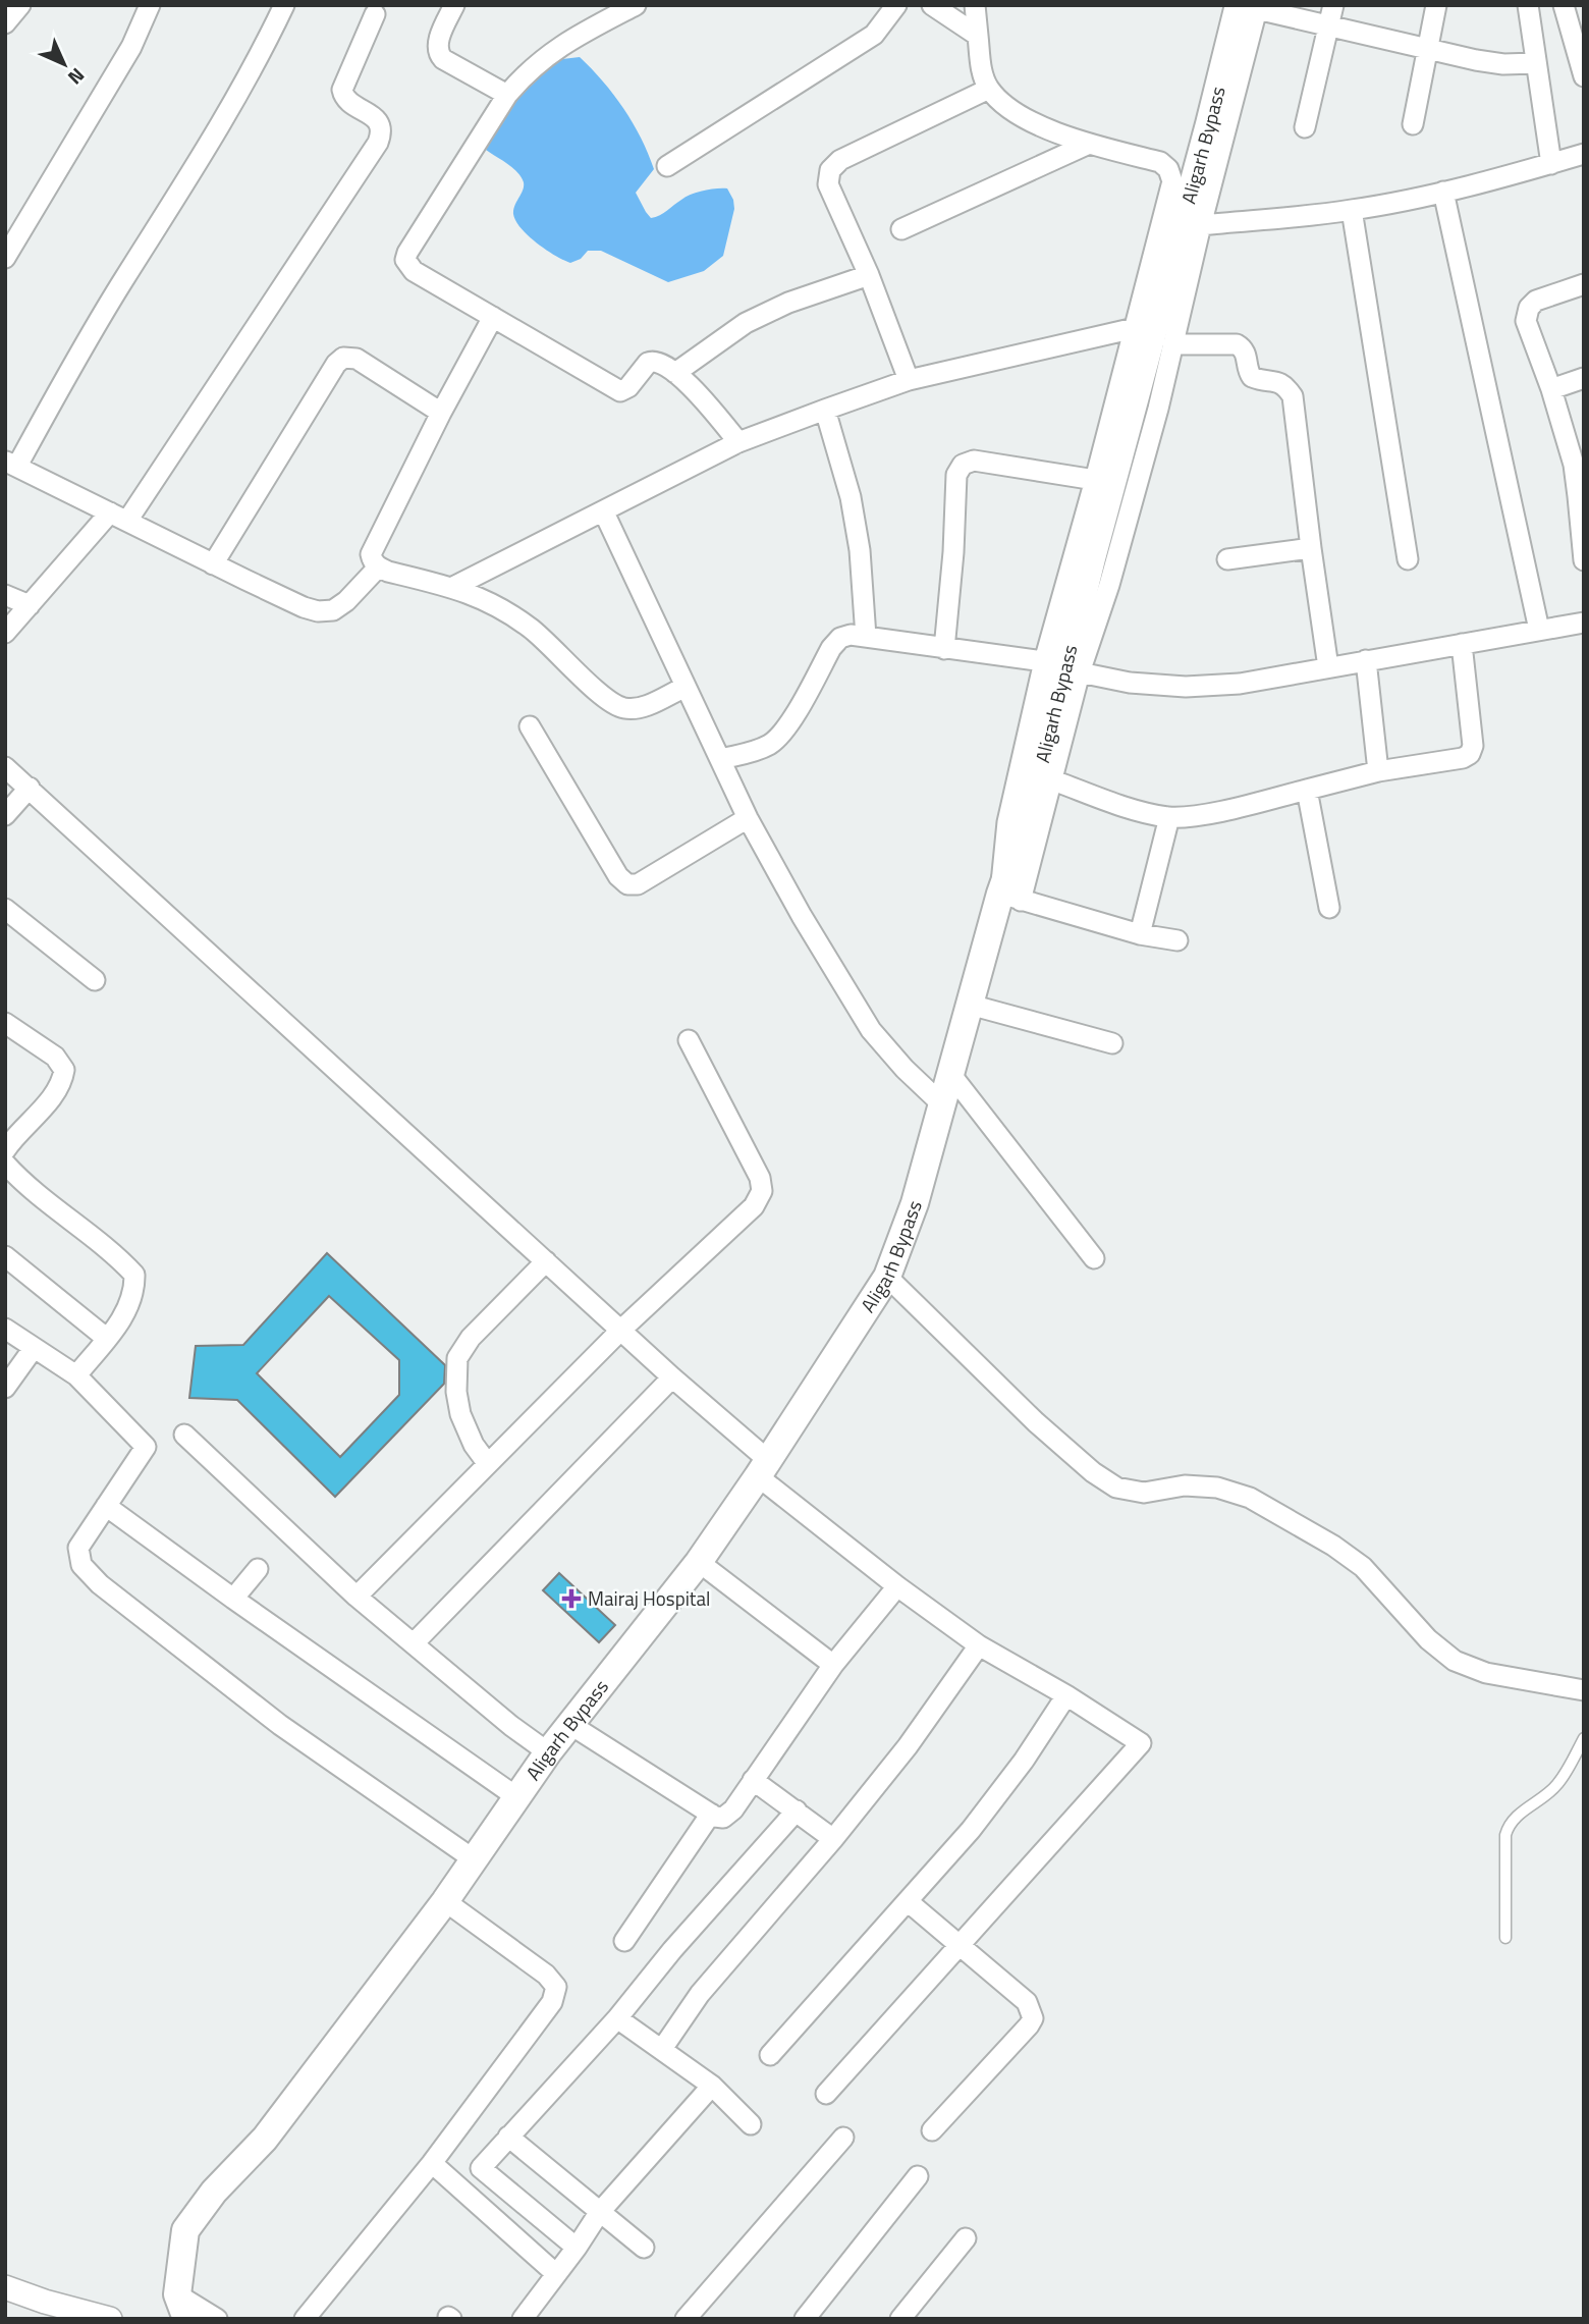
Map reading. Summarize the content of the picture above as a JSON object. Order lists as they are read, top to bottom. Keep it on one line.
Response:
{"streets":{"main road":["Aligarh Bypass"]},"places":{"health":["Mairaj Hospital"]},"north":"bottom right"}
